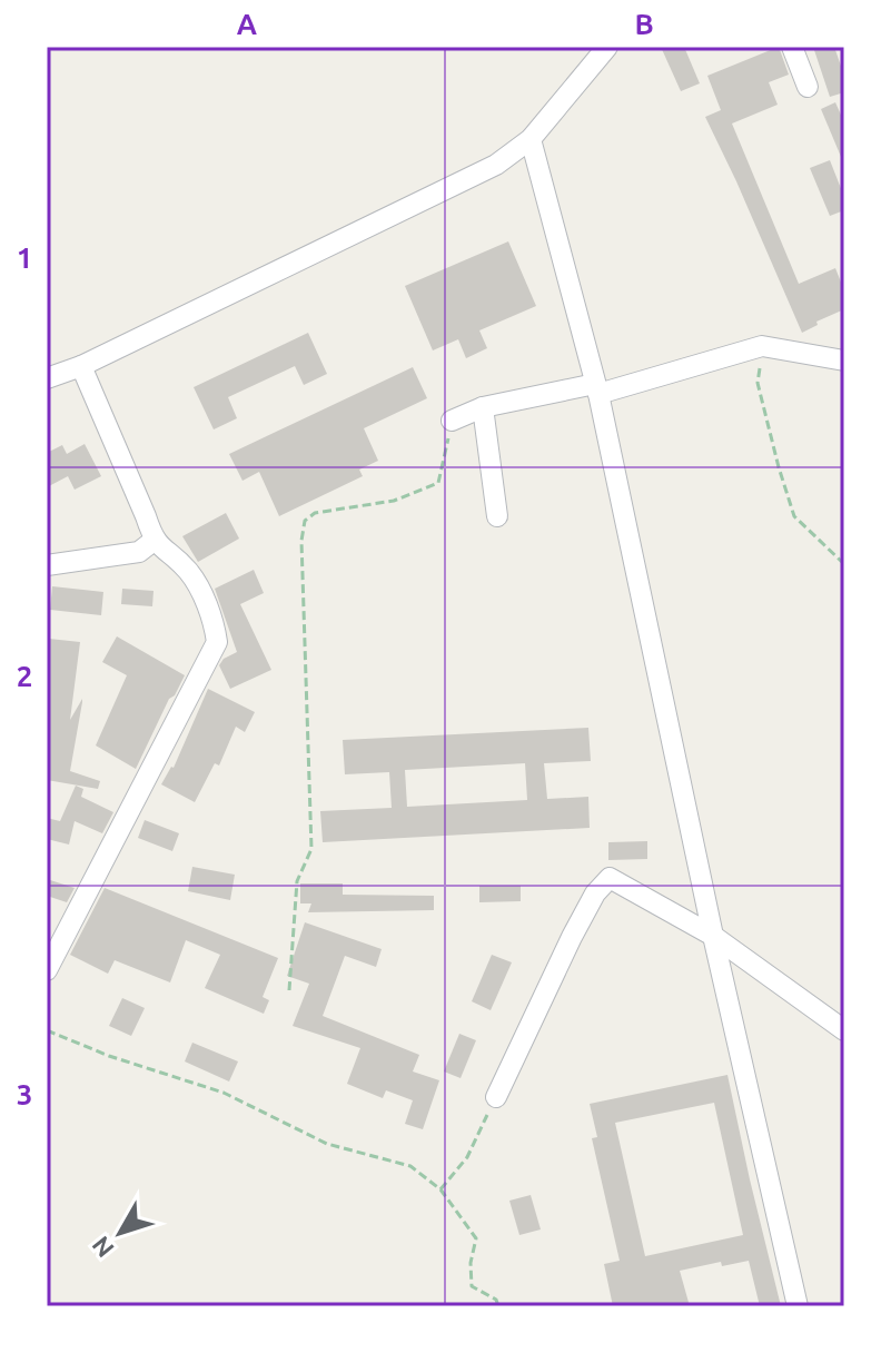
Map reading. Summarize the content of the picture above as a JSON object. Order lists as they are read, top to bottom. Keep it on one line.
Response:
{"north":"bottom left","grid":{"columns":["A","B"],"rows":["1","2","3"]}}
